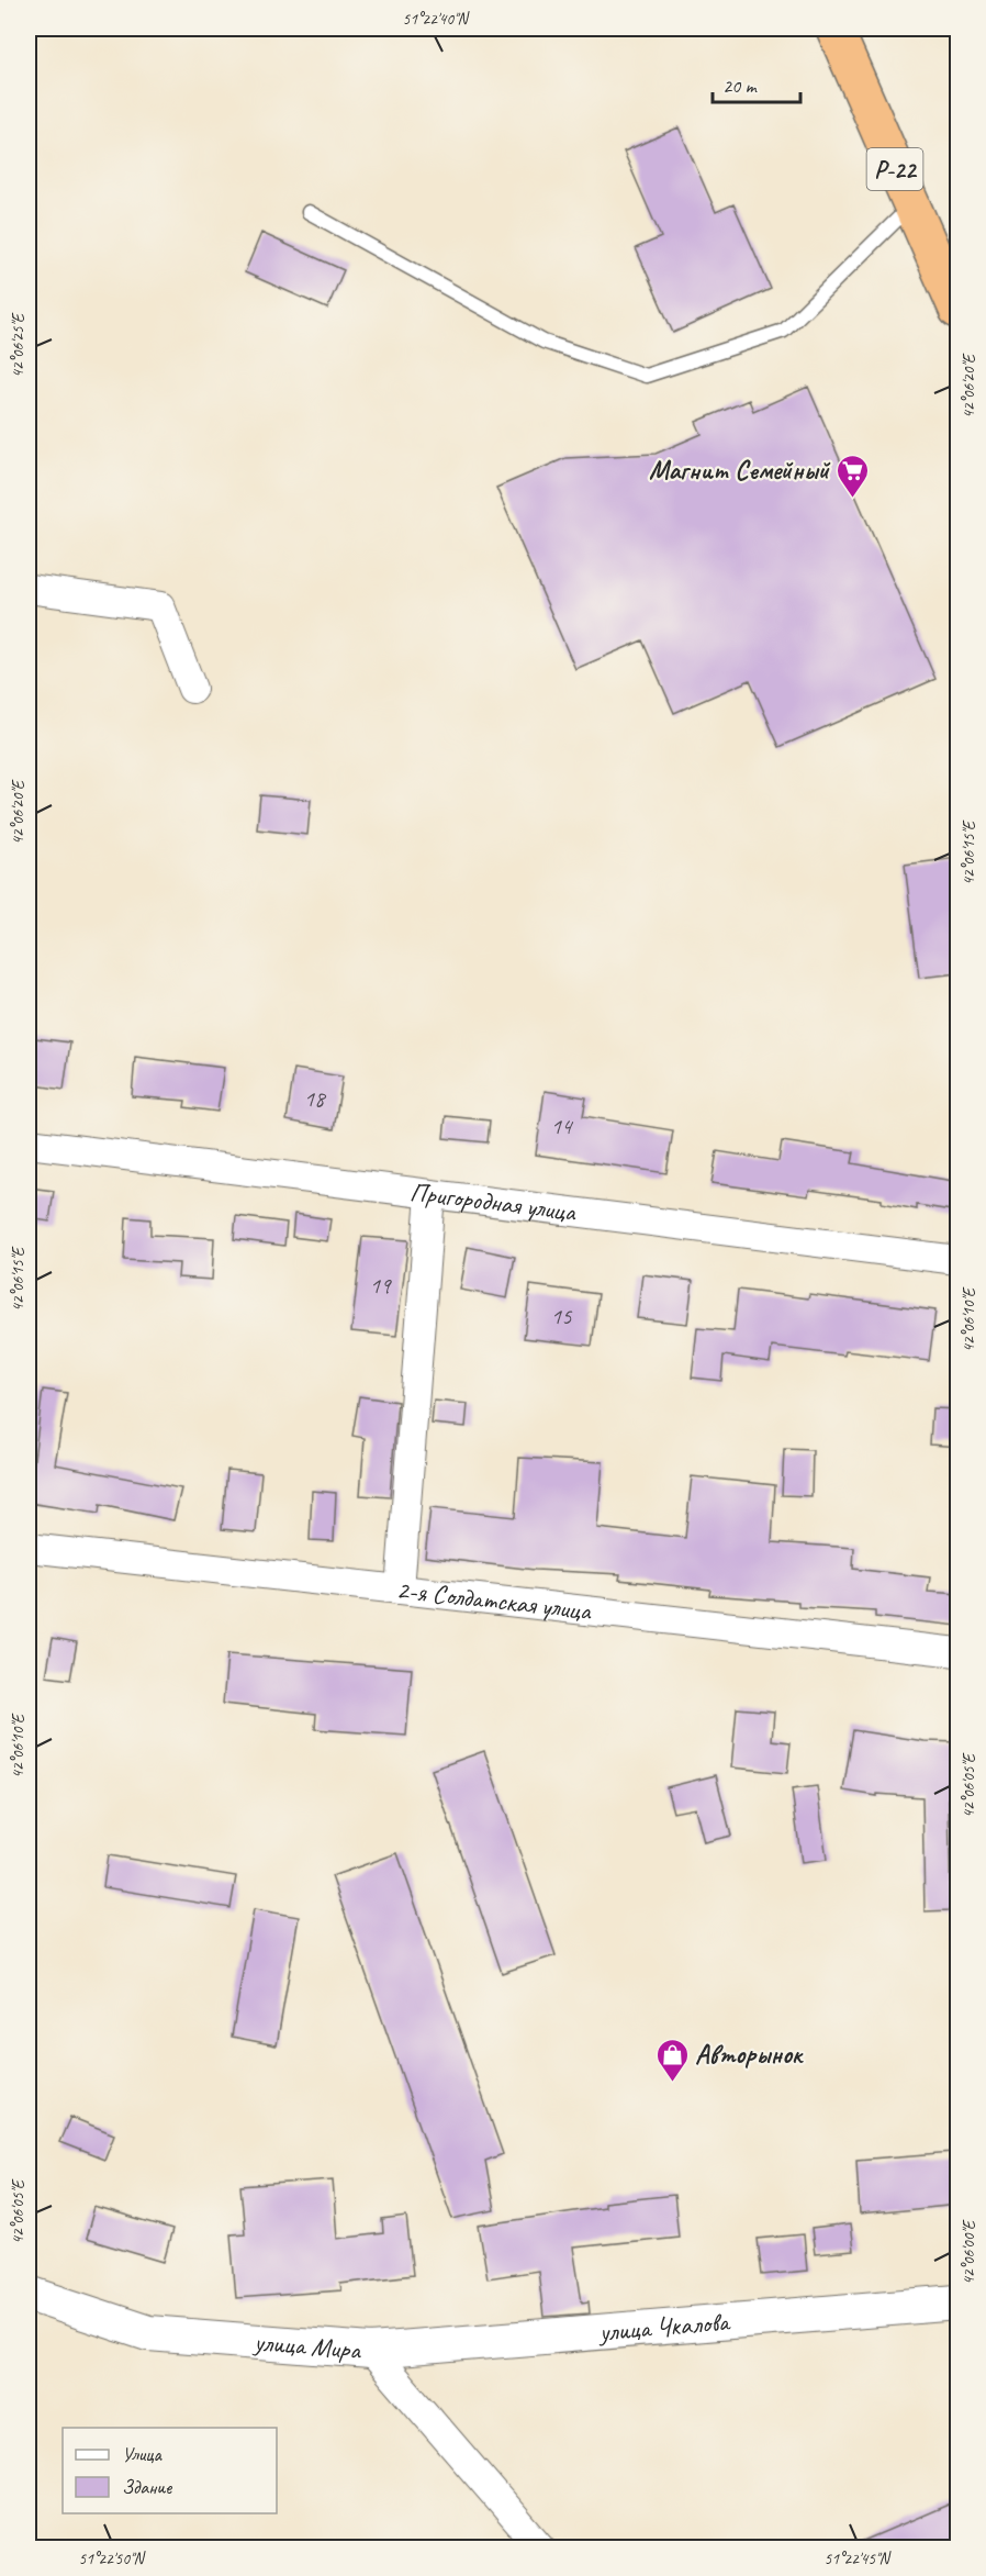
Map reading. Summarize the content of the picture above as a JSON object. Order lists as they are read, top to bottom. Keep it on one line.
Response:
{"streets":{"highway":["Р-22"],"street":["Пригородная улица","2-я Солдатская улица","улица Чкалова","улица Мира"]},"crossings":[["улица Чкалова","улица Мира"]],"places":{"supermarket":["Магнит Семейный"],"shop":["Авторынок"]},"house_numbers":["18","14","19","15"],"legend":["Улица","Здание"],"scale_bar":"20 m","coordinates":["51°22'40\"N","42°06'25\"E","42°06'20\"E","42°06'15\"E","42°06'10\"E","42°06'05\"E","42°06'00\"E","51°22'50\"N","51°22'45\"N"]}
